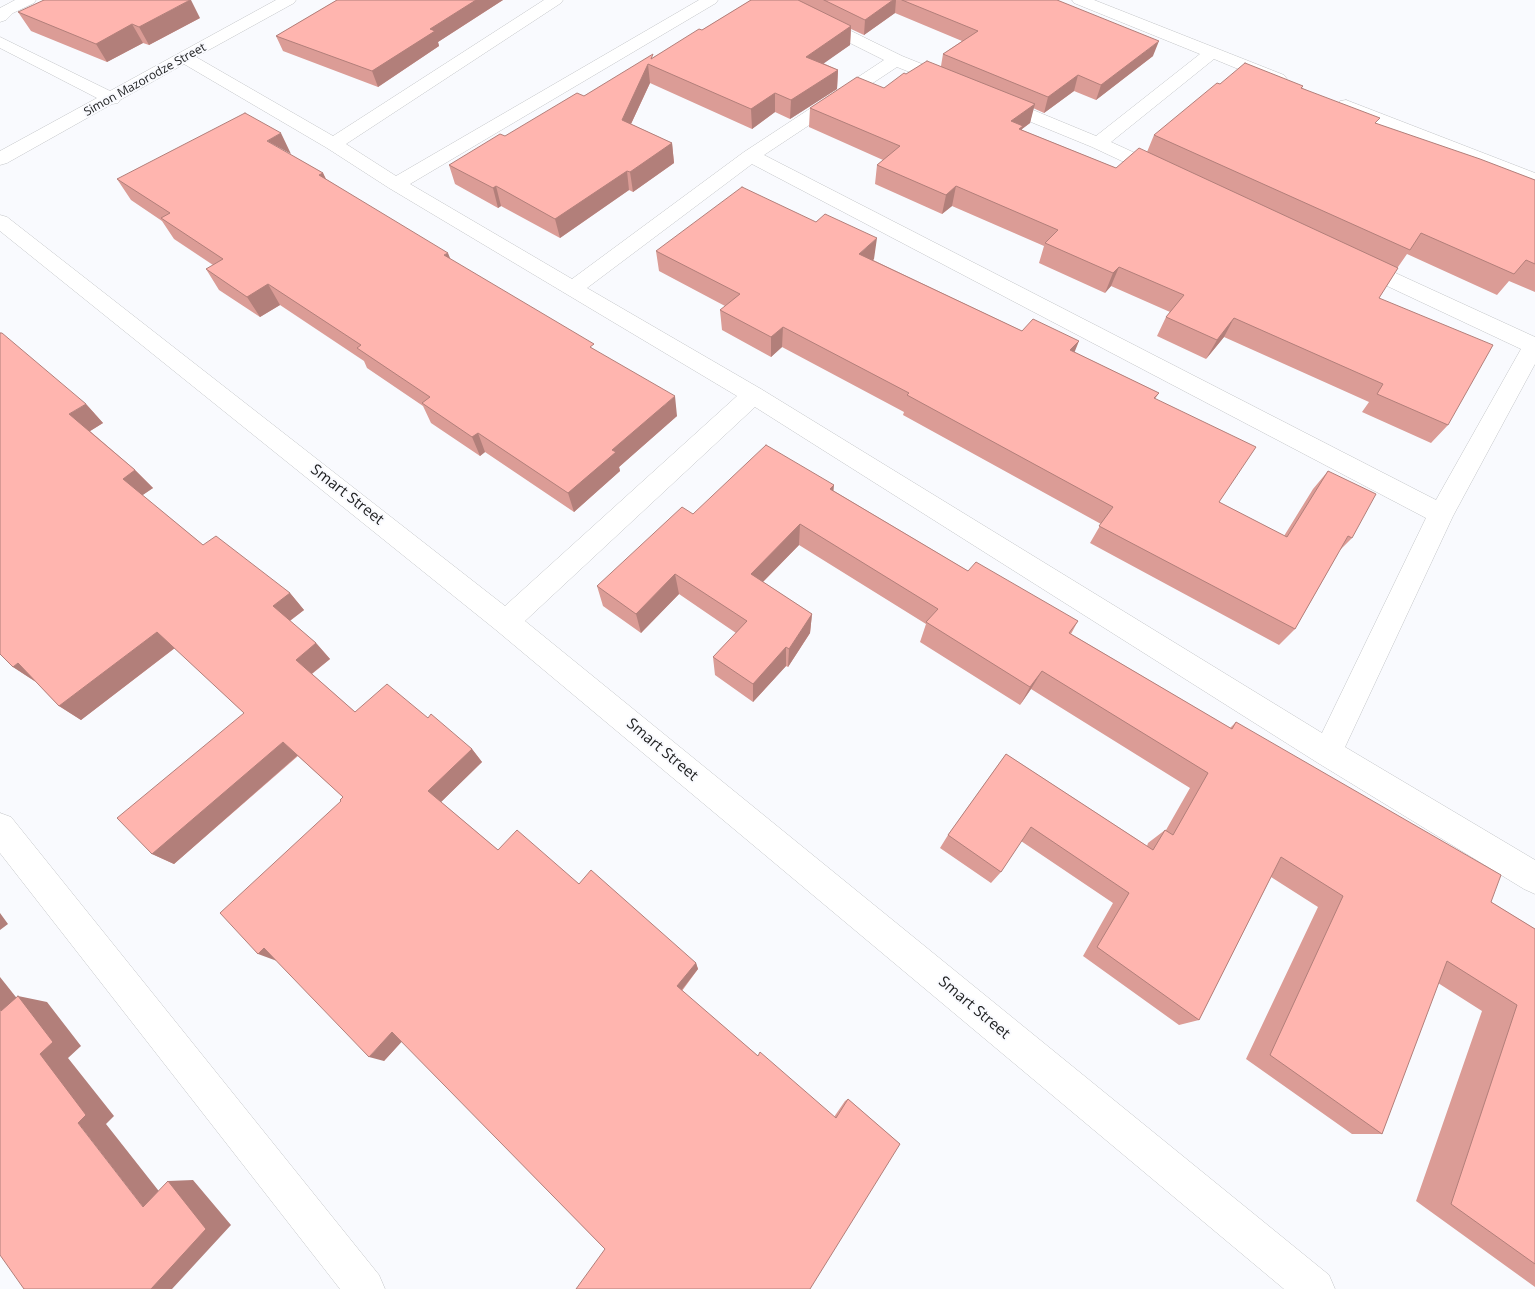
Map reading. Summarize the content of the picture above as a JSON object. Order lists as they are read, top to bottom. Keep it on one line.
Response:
{"streets":{"street":["Simon Mazorodze Street","Smart Street"]}}
